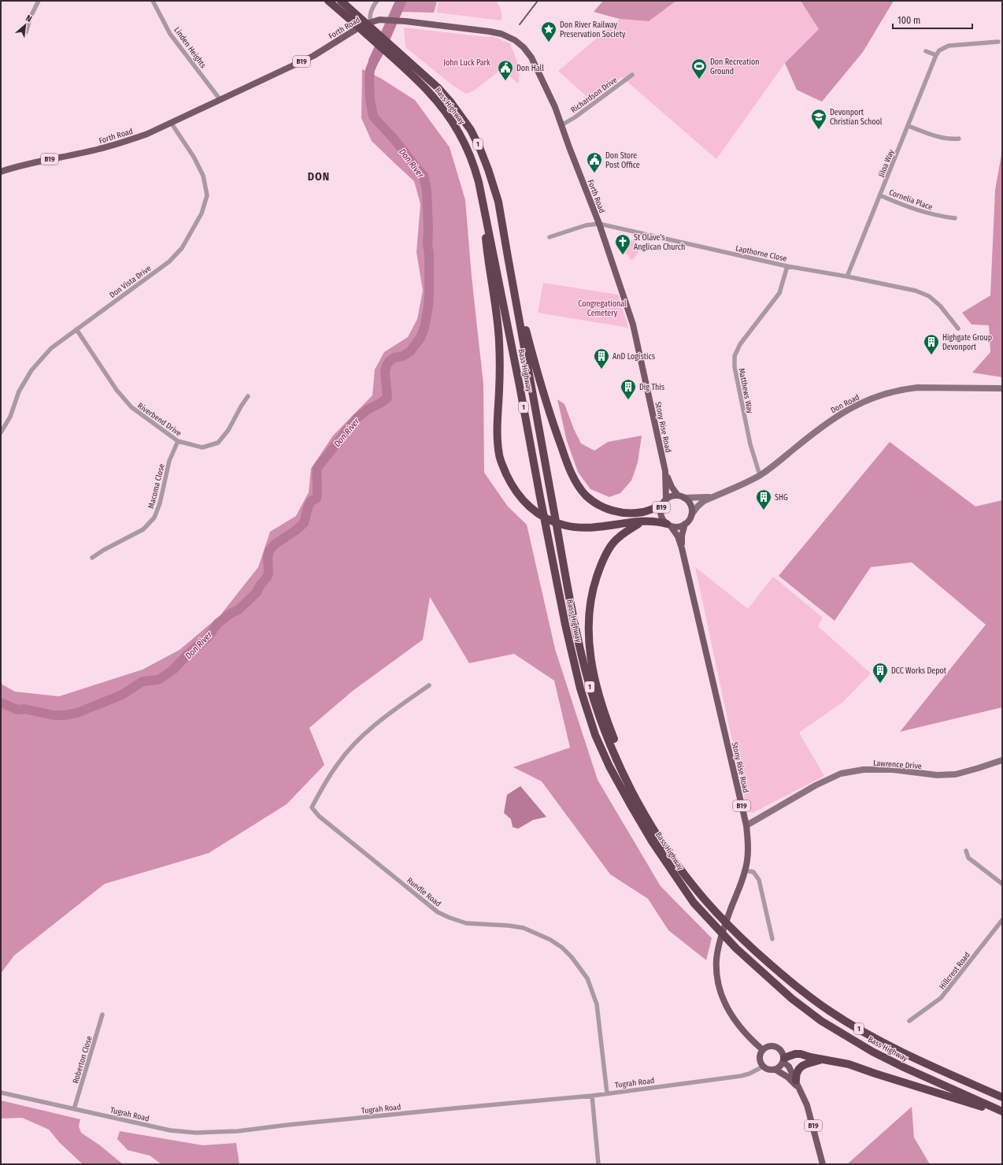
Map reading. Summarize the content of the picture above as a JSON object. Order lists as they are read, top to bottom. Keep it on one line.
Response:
{"streets":{"highway":["Bass Highway","1"],"main road":["Forth Road","B19","Don Road","Stony Rise Road","Lawrence Drive"],"street":["Linden Heights","Richardson Drive","Jiloa Way","Cornelia Place","Lapthorne Close","Don Vista Drive","Matthews Way","Riverbend Drive","Macoma Close","Rundle Road","Hillcrest Road","Roberton Close","Tugrah Road"]},"crossings":[["Forth Road","Linden Heights"],["Forth Road","Richardson Drive"],["Forth Road","Lapthorne Close"],["Forth Road","Don Vista Drive"],["Forth Road","Stony Rise Road"],["B19","Don Road"],["B19","Stony Rise Road"],["B19","Tugrah Road"],["Jiloa Way","Cornelia Place"],["Jiloa Way","Lapthorne Close"],["Lapthorne Close","Matthews Way"],["Lapthorne Close","Stony Rise Road"],["Don Vista Drive","Riverbend Drive"],["Matthews Way","Don Road"],["Don Road","Stony Rise Road"],["Riverbend Drive","Macoma Close"],["Stony Rise Road","Lawrence Drive"],["Stony Rise Road","Tugrah Road"],["Rundle Road","Tugrah Road"],["Roberton Close","Tugrah Road"]],"districts":["DON"],"water":["Don River"],"parks":["John Luck Park","Congregational Cemetery"],"places":{"place":["Don River Railway Preservation Society"],"sports":["Don Recreation Ground"],"public building":["Don Hall","Don Store Post Office"],"school or university":["Devonport Christian School"],"church":["St Olave's Anglican Church"],"building":["Highgate Group Devonport","AnD Logistics","Dig This","SHG","DCC Works Depot"]},"scale_bar":"100 m","north":"top right"}
